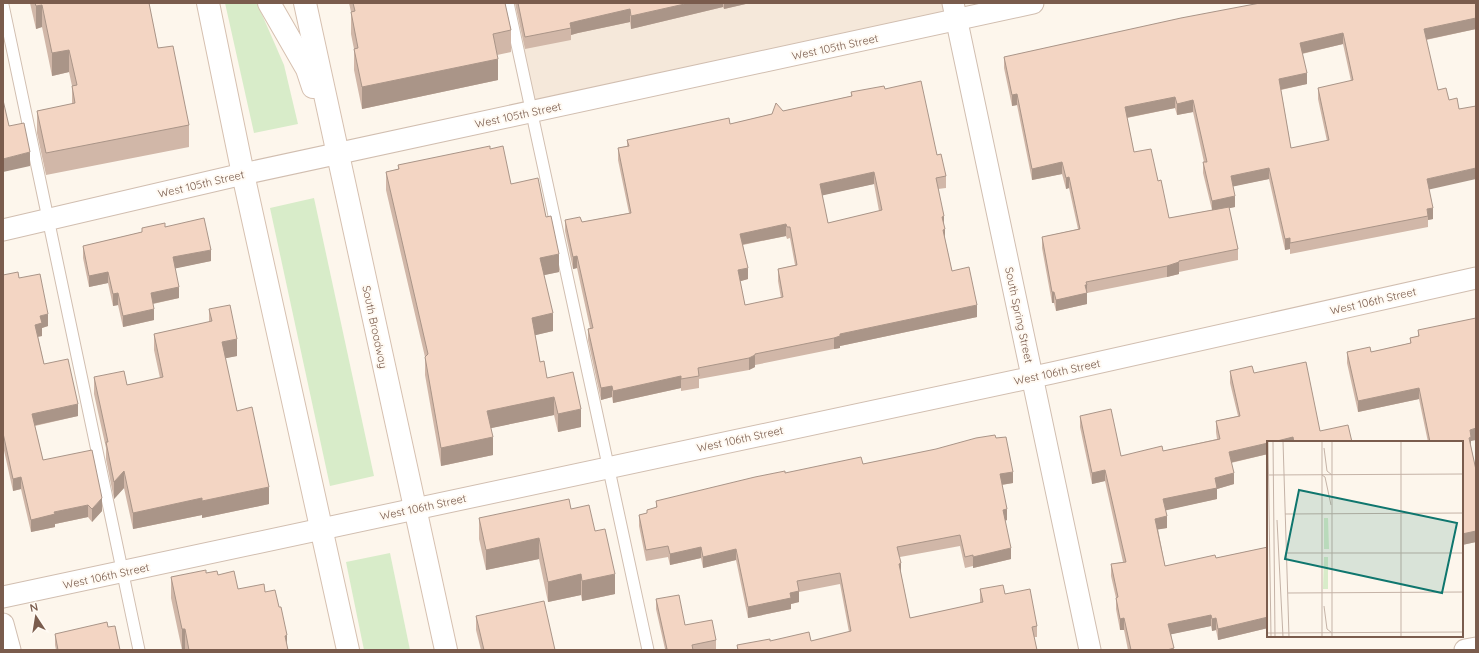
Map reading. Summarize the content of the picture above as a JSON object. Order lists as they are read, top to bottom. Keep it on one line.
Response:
{"streets":{"main road":["South Broadway"],"street":["West 105th Street","West 106th Street","South Spring Street"]},"crossings":[["West 105th Street","South Spring Street"],["West 105th Street","South Broadway"],["West 106th Street","South Spring Street"],["West 106th Street","South Broadway"]],"north":"top"}
